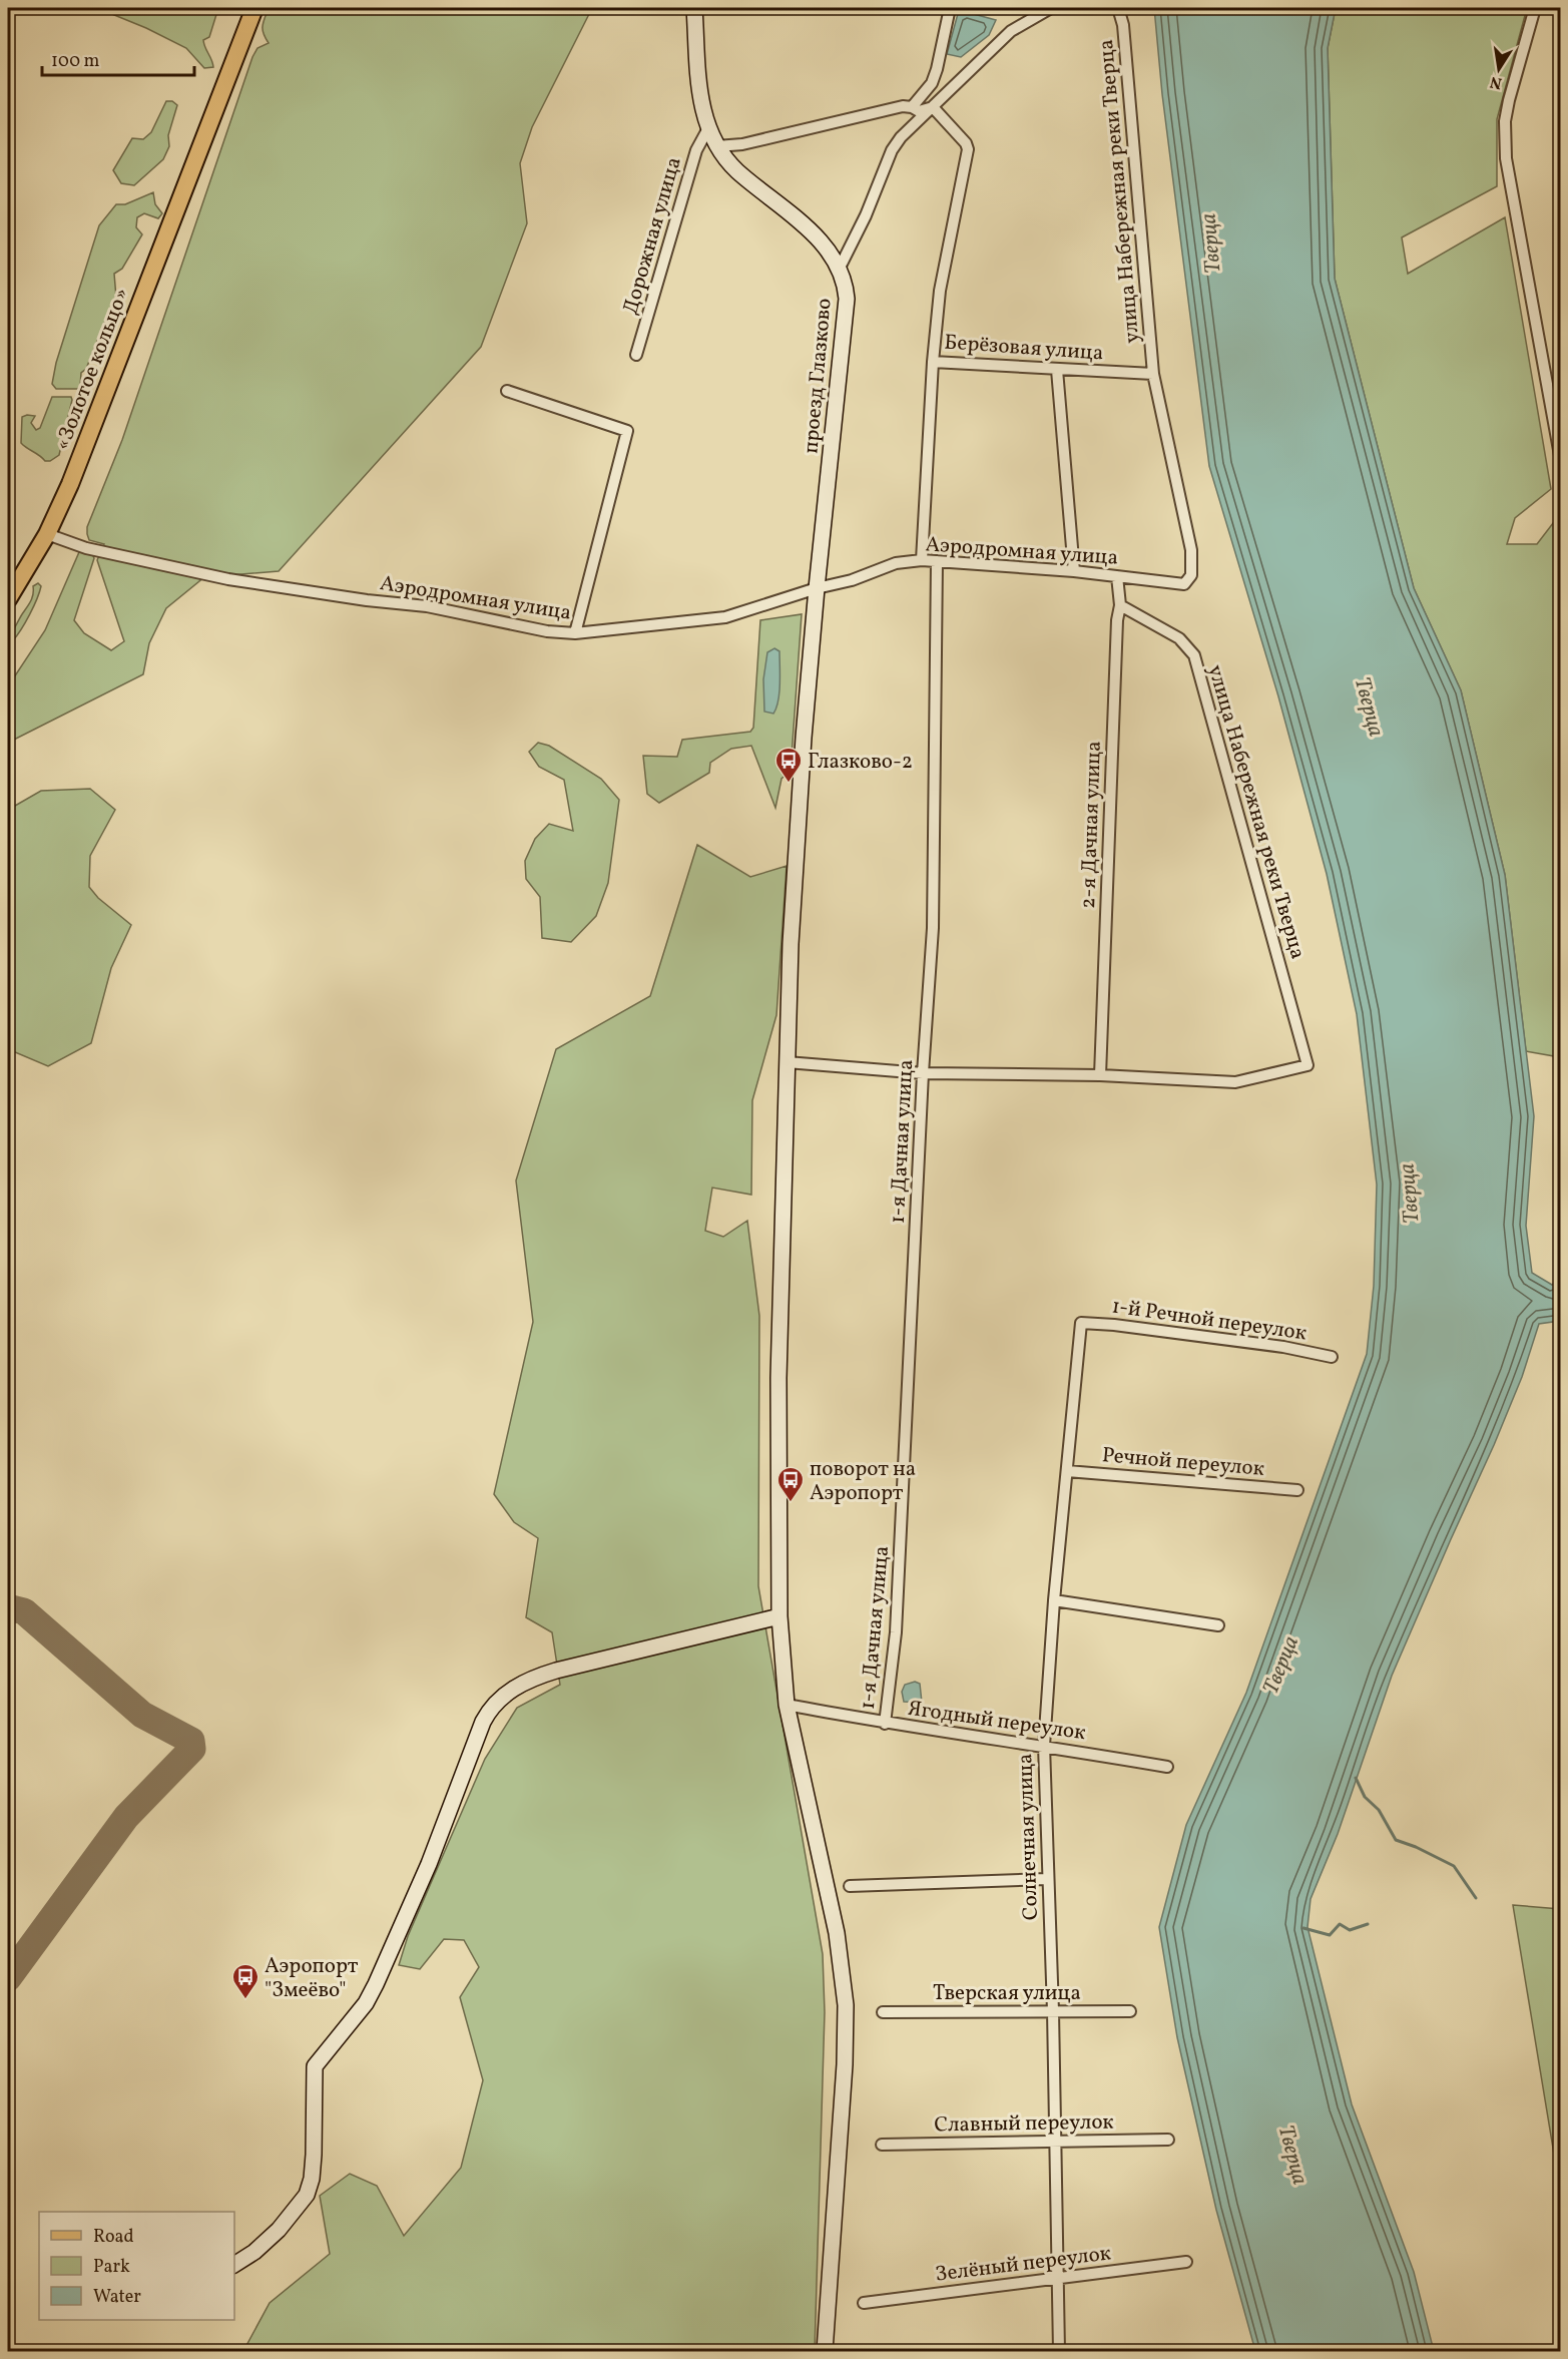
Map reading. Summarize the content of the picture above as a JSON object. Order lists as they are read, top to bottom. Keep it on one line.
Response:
{"streets":{"main road":["«Золотое кольцо»","проезд Глазково"],"street":["улица Набережная реки Тверца","Дорожная улица","Берёзовая улица","Аэродромная улица","2-я Дачная улица","1-я Дачная улица","1-й Речной переулок","Речной переулок","Ягодный переулок","Солнечная улица","Тверская улица","Славный переулок","Зелёный переулок"]},"crossings":[["улица Набережная реки Тверца","Берёзовая улица"],["улица Набережная реки Тверца","Аэродромная улица"],["улица Набережная реки Тверца","2-я Дачная улица"],["Дорожная улица","проезд Глазково"],["Берёзовая улица","Аэродромная улица"],["«Золотое кольцо»","Аэродромная улица"],["проезд Глазково","Аэродромная улица"],["проезд Глазково","Ягодный переулок"],["Аэродромная улица","2-я Дачная улица"],["Аэродромная улица","1-я Дачная улица"],["1-я Дачная улица","Ягодный переулок"],["1-й Речной переулок","Солнечная улица"],["Речной переулок","Солнечная улица"],["Ягодный переулок","Солнечная улица"],["Солнечная улица","Тверская улица"],["Солнечная улица","Славный переулок"],["Солнечная улица","Зелёный переулок"]],"water":["Тверца"],"places":{"bus stop":["Глазково-2","поворот на Аэропорт","Аэропорт \"Змеёво\""]},"legend":["Road","Park","Water"],"scale_bar":"100 m","north":"bottom"}
